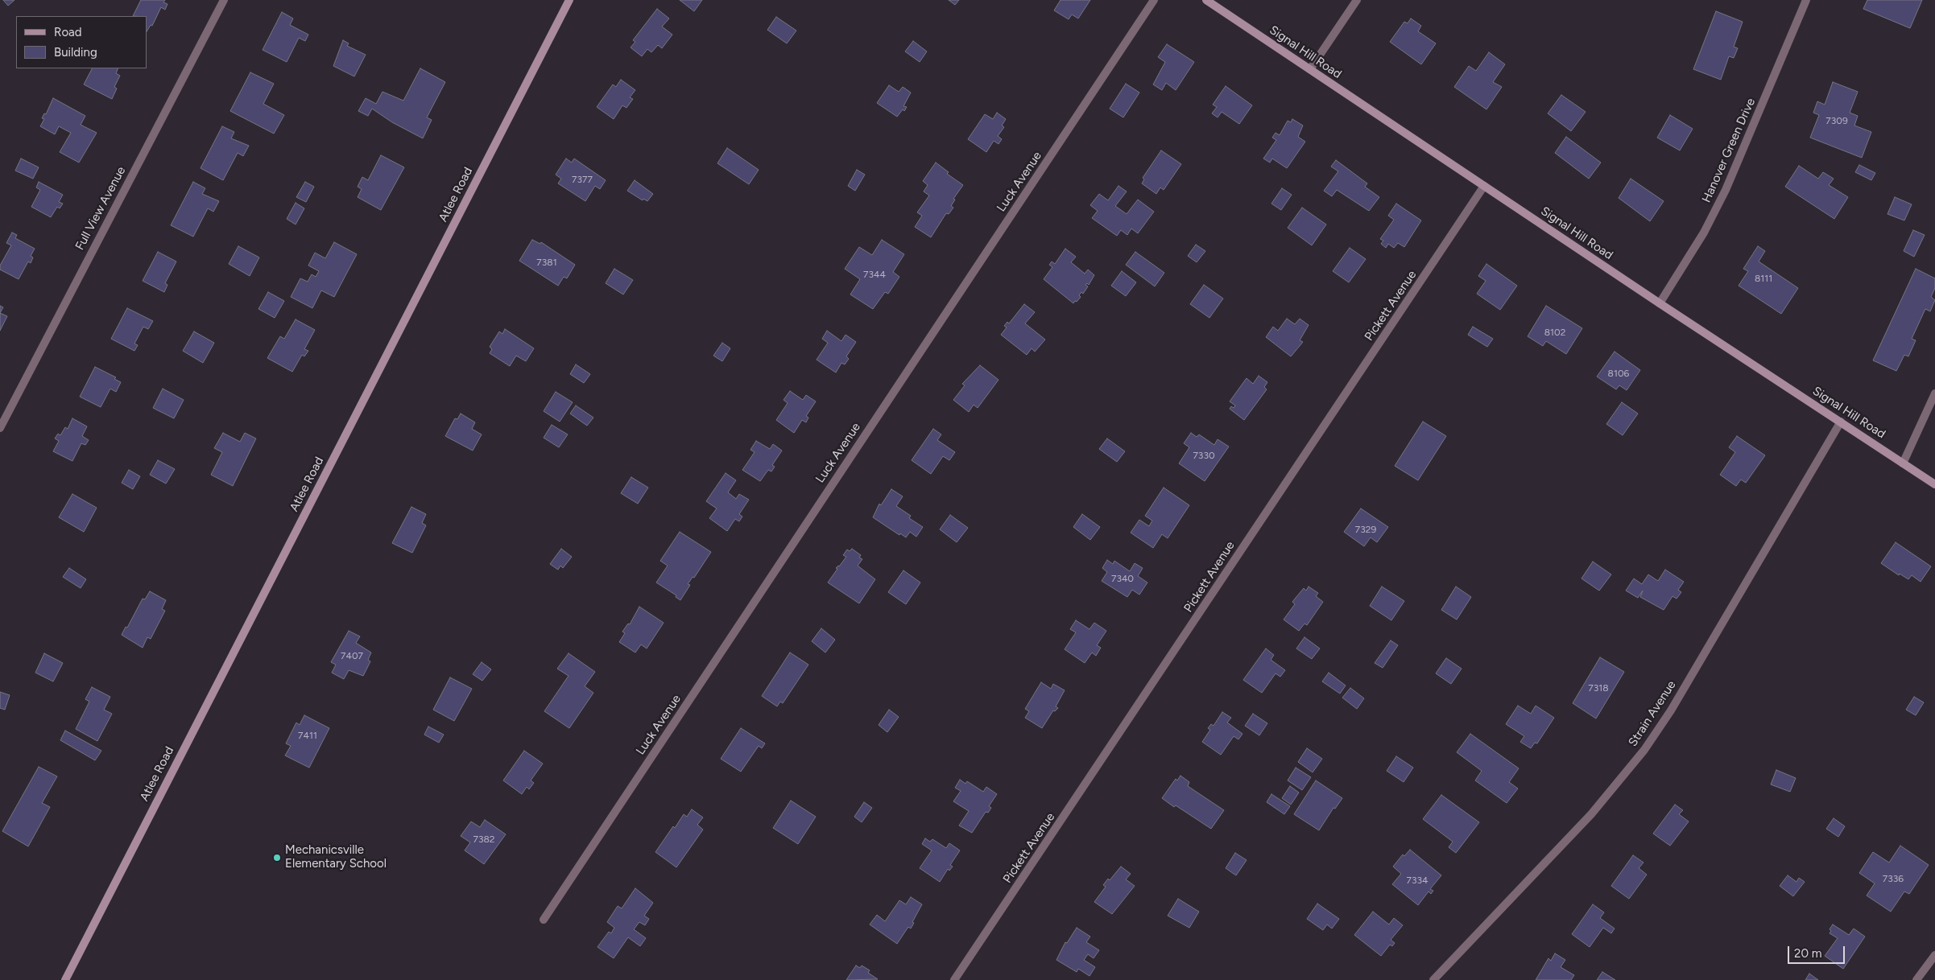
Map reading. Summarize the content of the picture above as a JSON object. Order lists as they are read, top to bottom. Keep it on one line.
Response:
{"streets":{"main road":["Signal Hill Road","Atlee Road"],"street":["Hanover Green Drive","Luck Avenue","Full View Avenue","Pickett Avenue","Strain Avenue"]},"crossings":[["Signal Hill Road","Hanover Green Drive"],["Signal Hill Road","Pickett Avenue"],["Signal Hill Road","Strain Avenue"]],"places":["Mechanicsville Elementary School"],"house_numbers":["7309","7377","7381","7344","8111","8102","8106","7330","7329","7340","7407","7318","7411","7382","7336","7334"],"legend":["Road","Building"],"scale_bar":"20 m"}
